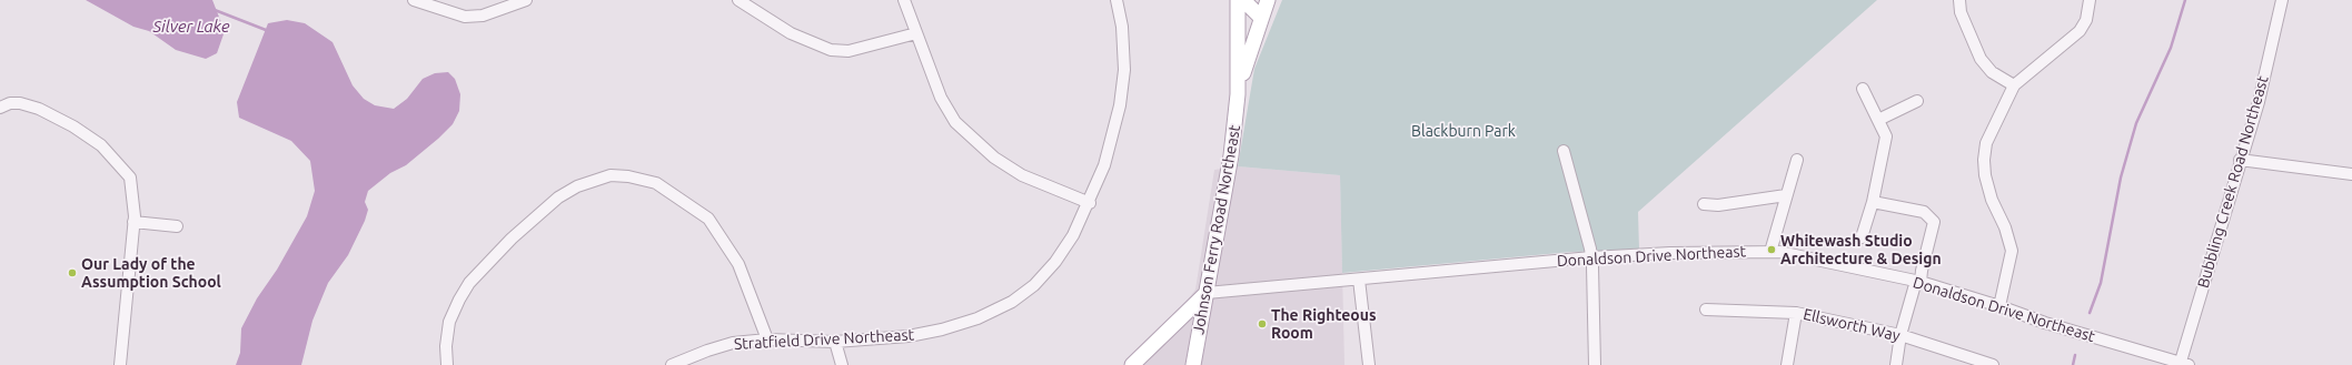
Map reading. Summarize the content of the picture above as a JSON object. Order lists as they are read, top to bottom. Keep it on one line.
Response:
{"streets":{"main road":["Johnson Ferry Road Northeast"],"street":["Bubbling Creek Road Northeast","Donaldson Drive Northeast","Ellsworth Way","Stratfield Drive Northeast"]},"crossings":[["Bubbling Creek Road Northeast","Donaldson Drive Northeast"],["Johnson Ferry Road Northeast","Donaldson Drive Northeast"]],"water":["Silver Lake"],"parks":["Blackburn Park"],"places":["Whitewash Studio Architecture & Design","Our Lady of the Assumption School","The Righteous Room"]}
